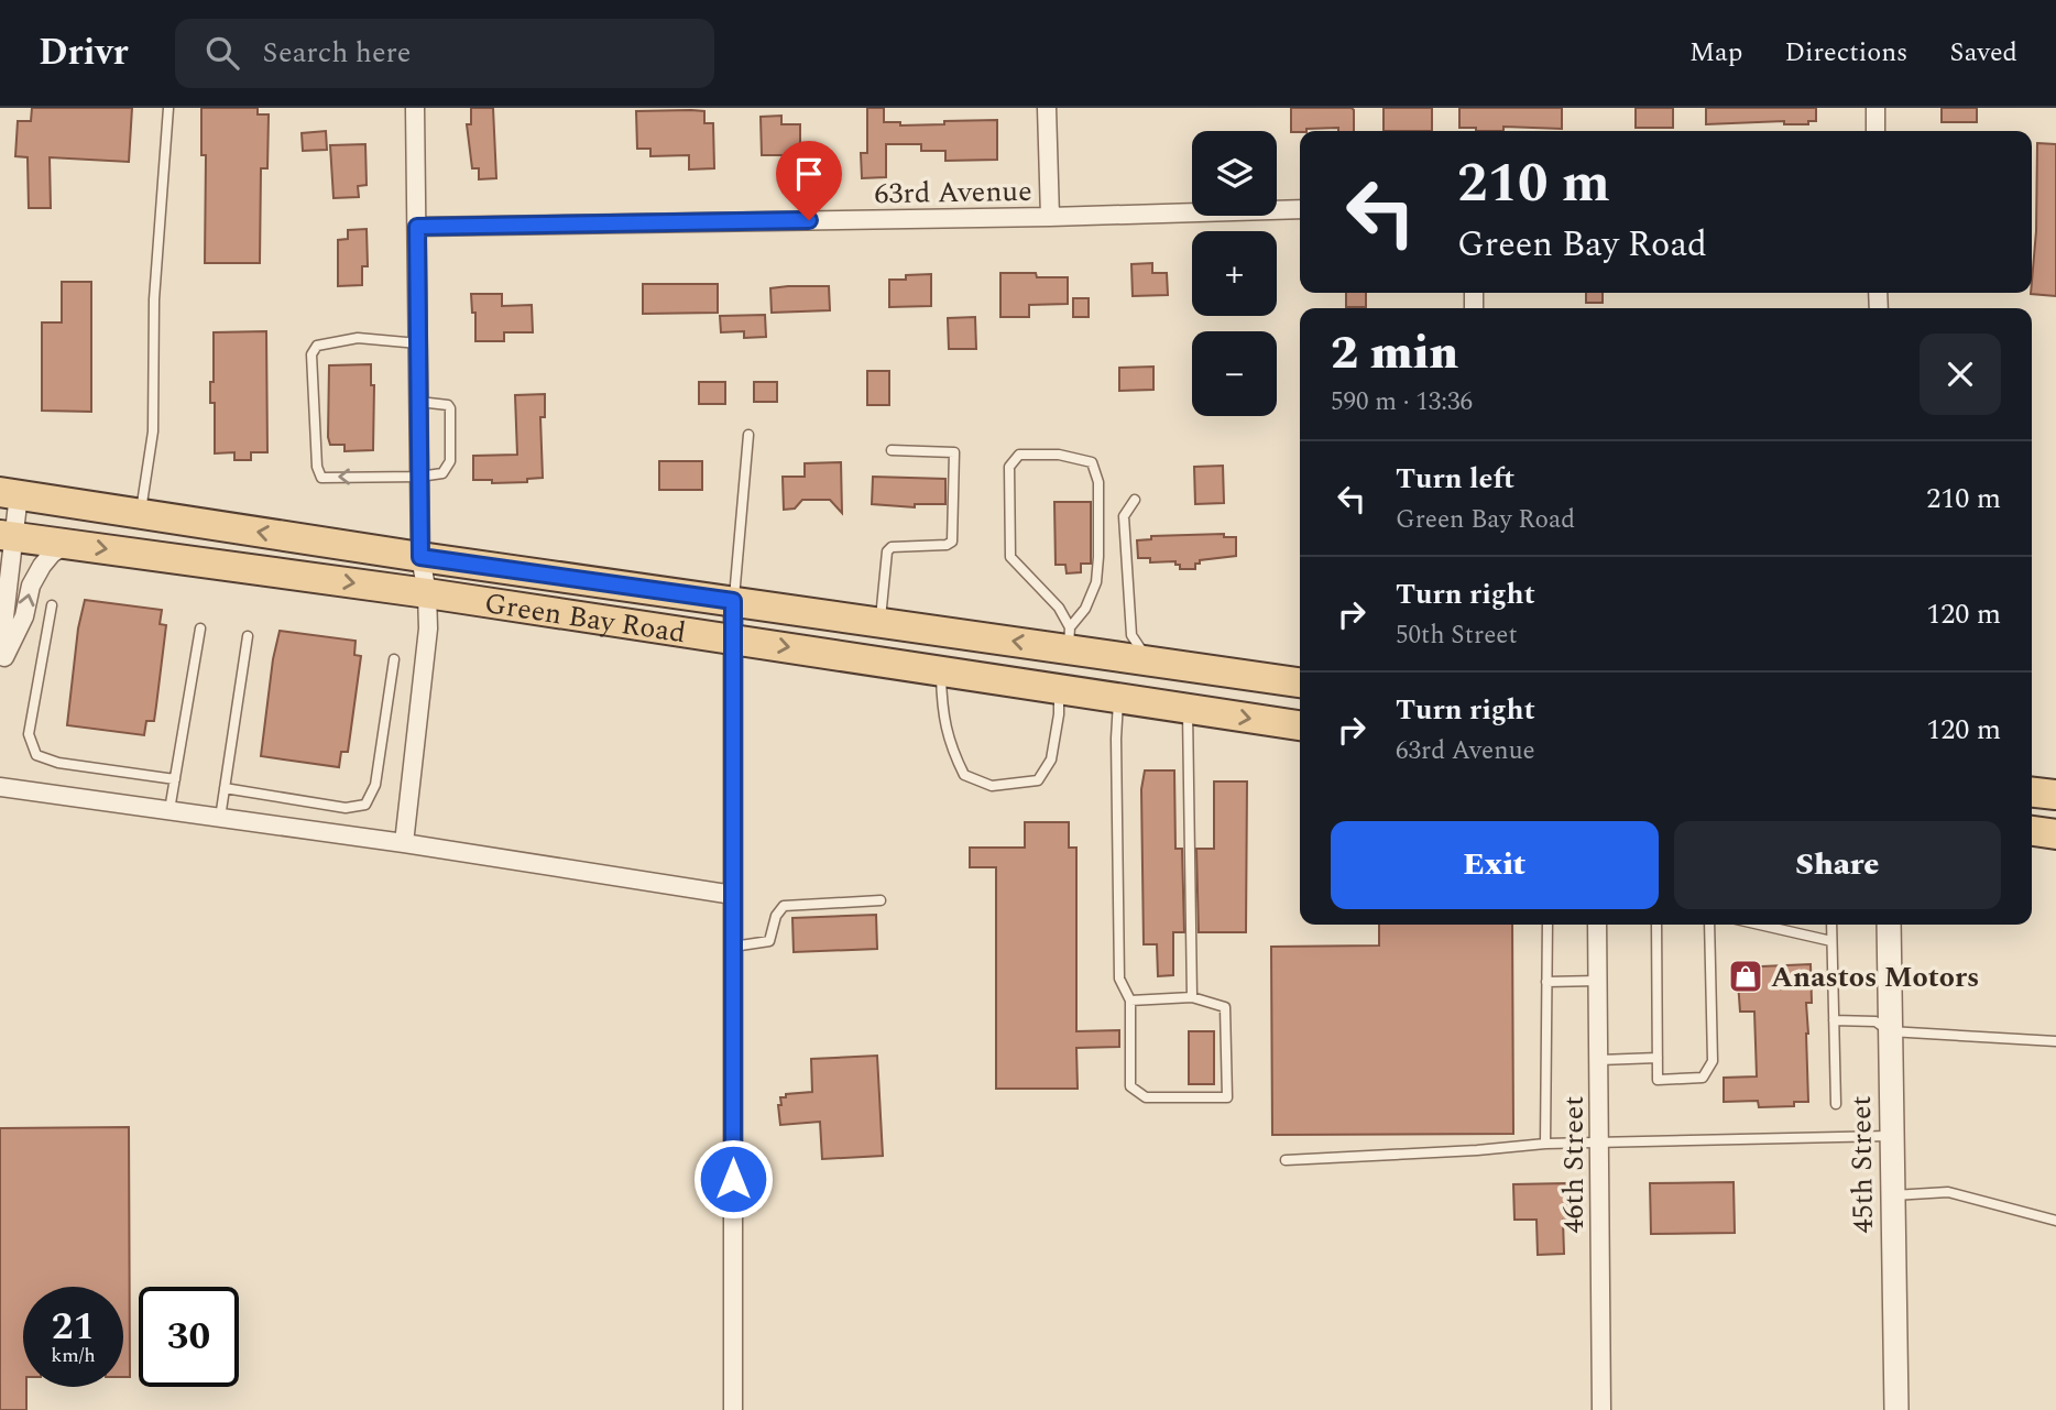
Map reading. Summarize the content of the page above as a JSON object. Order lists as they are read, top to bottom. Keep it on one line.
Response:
{"streets":{"main road":["Green Bay Road"],"street":["63rd Avenue","46th Street","45th Street"]},"places":{"shop":["Anastos Motors"]},"page":{"header":"Drivr","search":"Search here","nav":["Map","Directions","Saved"],"map_buttons":["+","−"],"turn":["210 m","Green Bay Road"],"heading":["2 min","590 m · 13:36"],"list":[{"name":"Turn left","note":"Green Bay Road","value":"210 m"},{"name":"Turn right","note":"50th Street","value":"120 m"},{"name":"Turn right","note":"63rd Avenue","value":"120 m"}],"buttons":["Exit","Share"],"speed":"21 km/h","limit":"30"}}
